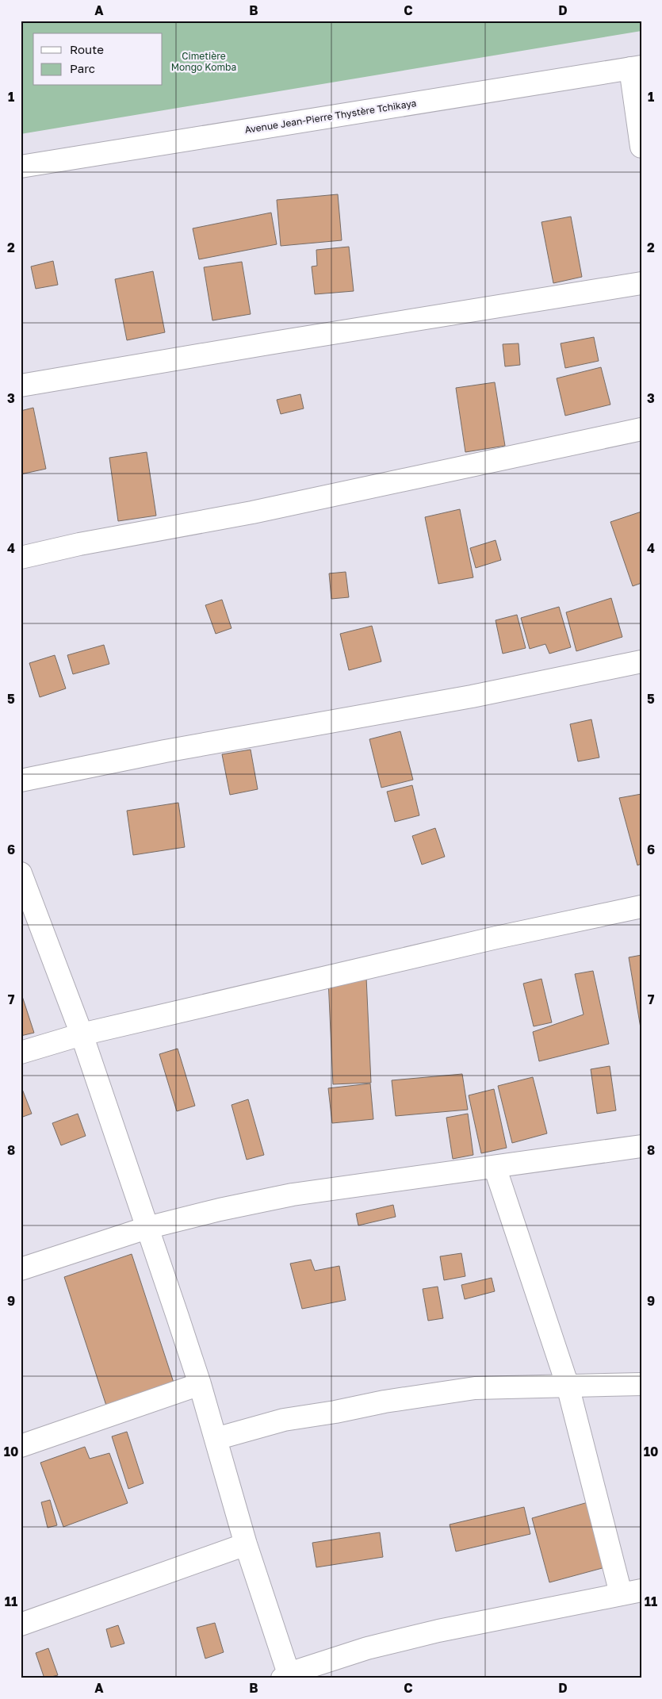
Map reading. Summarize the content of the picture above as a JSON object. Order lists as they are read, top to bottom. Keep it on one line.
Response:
{"streets":{"street":["Avenue Jean-Pierre Thystère Tchikaya"]},"parks":["Cimetière Mongo Komba"],"legend":["Route","Parc"],"grid":{"columns":["A","B","C","D"],"rows":["1","2","3","4","5","6","7","8","9","10","11"]}}
